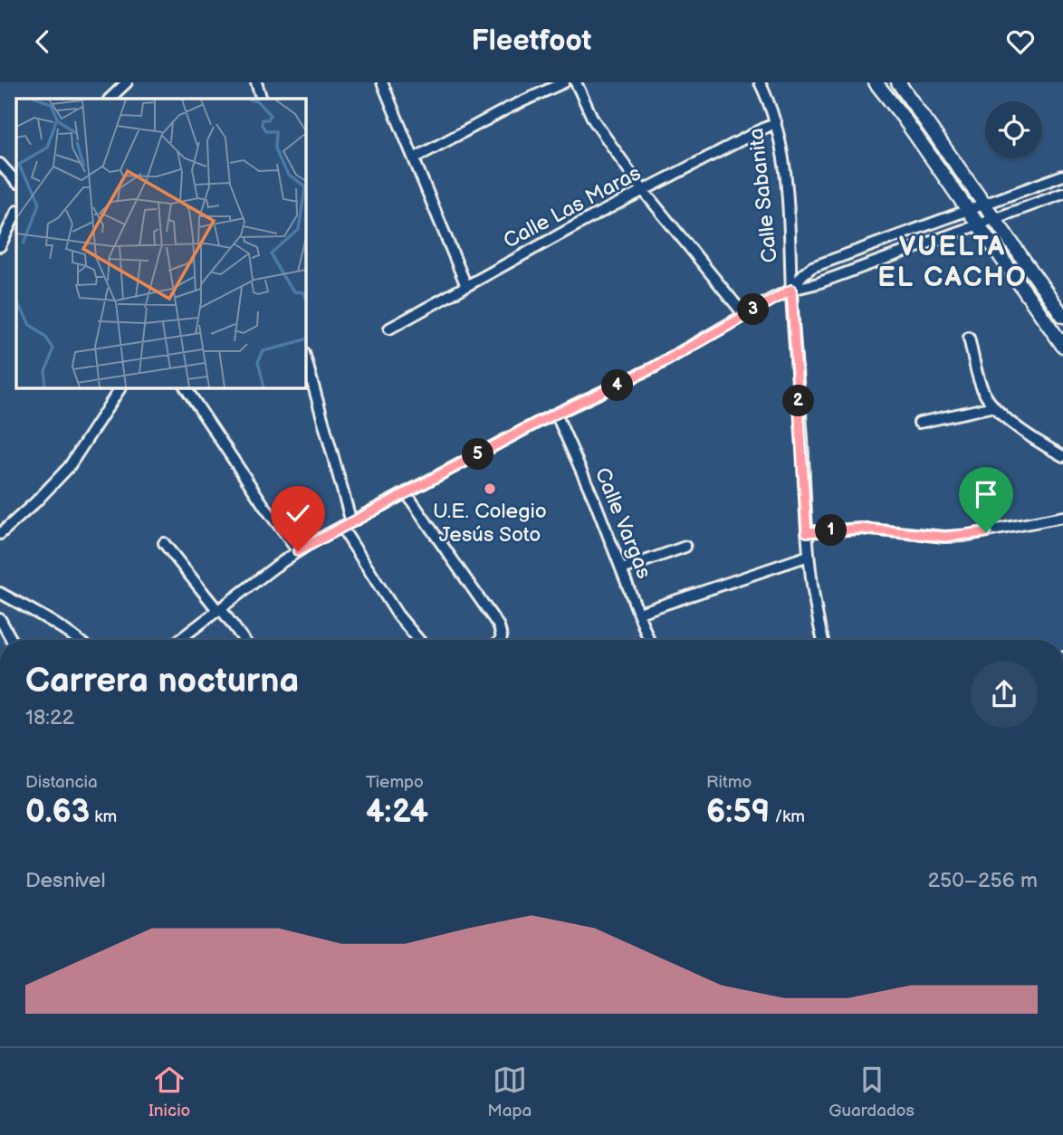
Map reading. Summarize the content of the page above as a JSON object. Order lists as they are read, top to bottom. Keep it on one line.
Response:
{"streets":{"street":["Calle Sabanita","Calle Las Maras","Calle Vargas"]},"crossings":[["Calle Sabanita","Calle Las Maras"]],"districts":["VUELTA EL CACHO"],"places":["U.E. Colegio Jesús Soto"],"page":{"header":"Fleetfoot","pins":["3","4","2","5","1"],"heading":["Carrera nocturna","18:22"],"stats":[["Distancia","0.63 km"],["Tiempo","4:24"],["Ritmo","6:59 /km"]],"chart":["Desnivel","250–256 m"],"tabs":["Inicio","Mapa","Guardados"]}}
